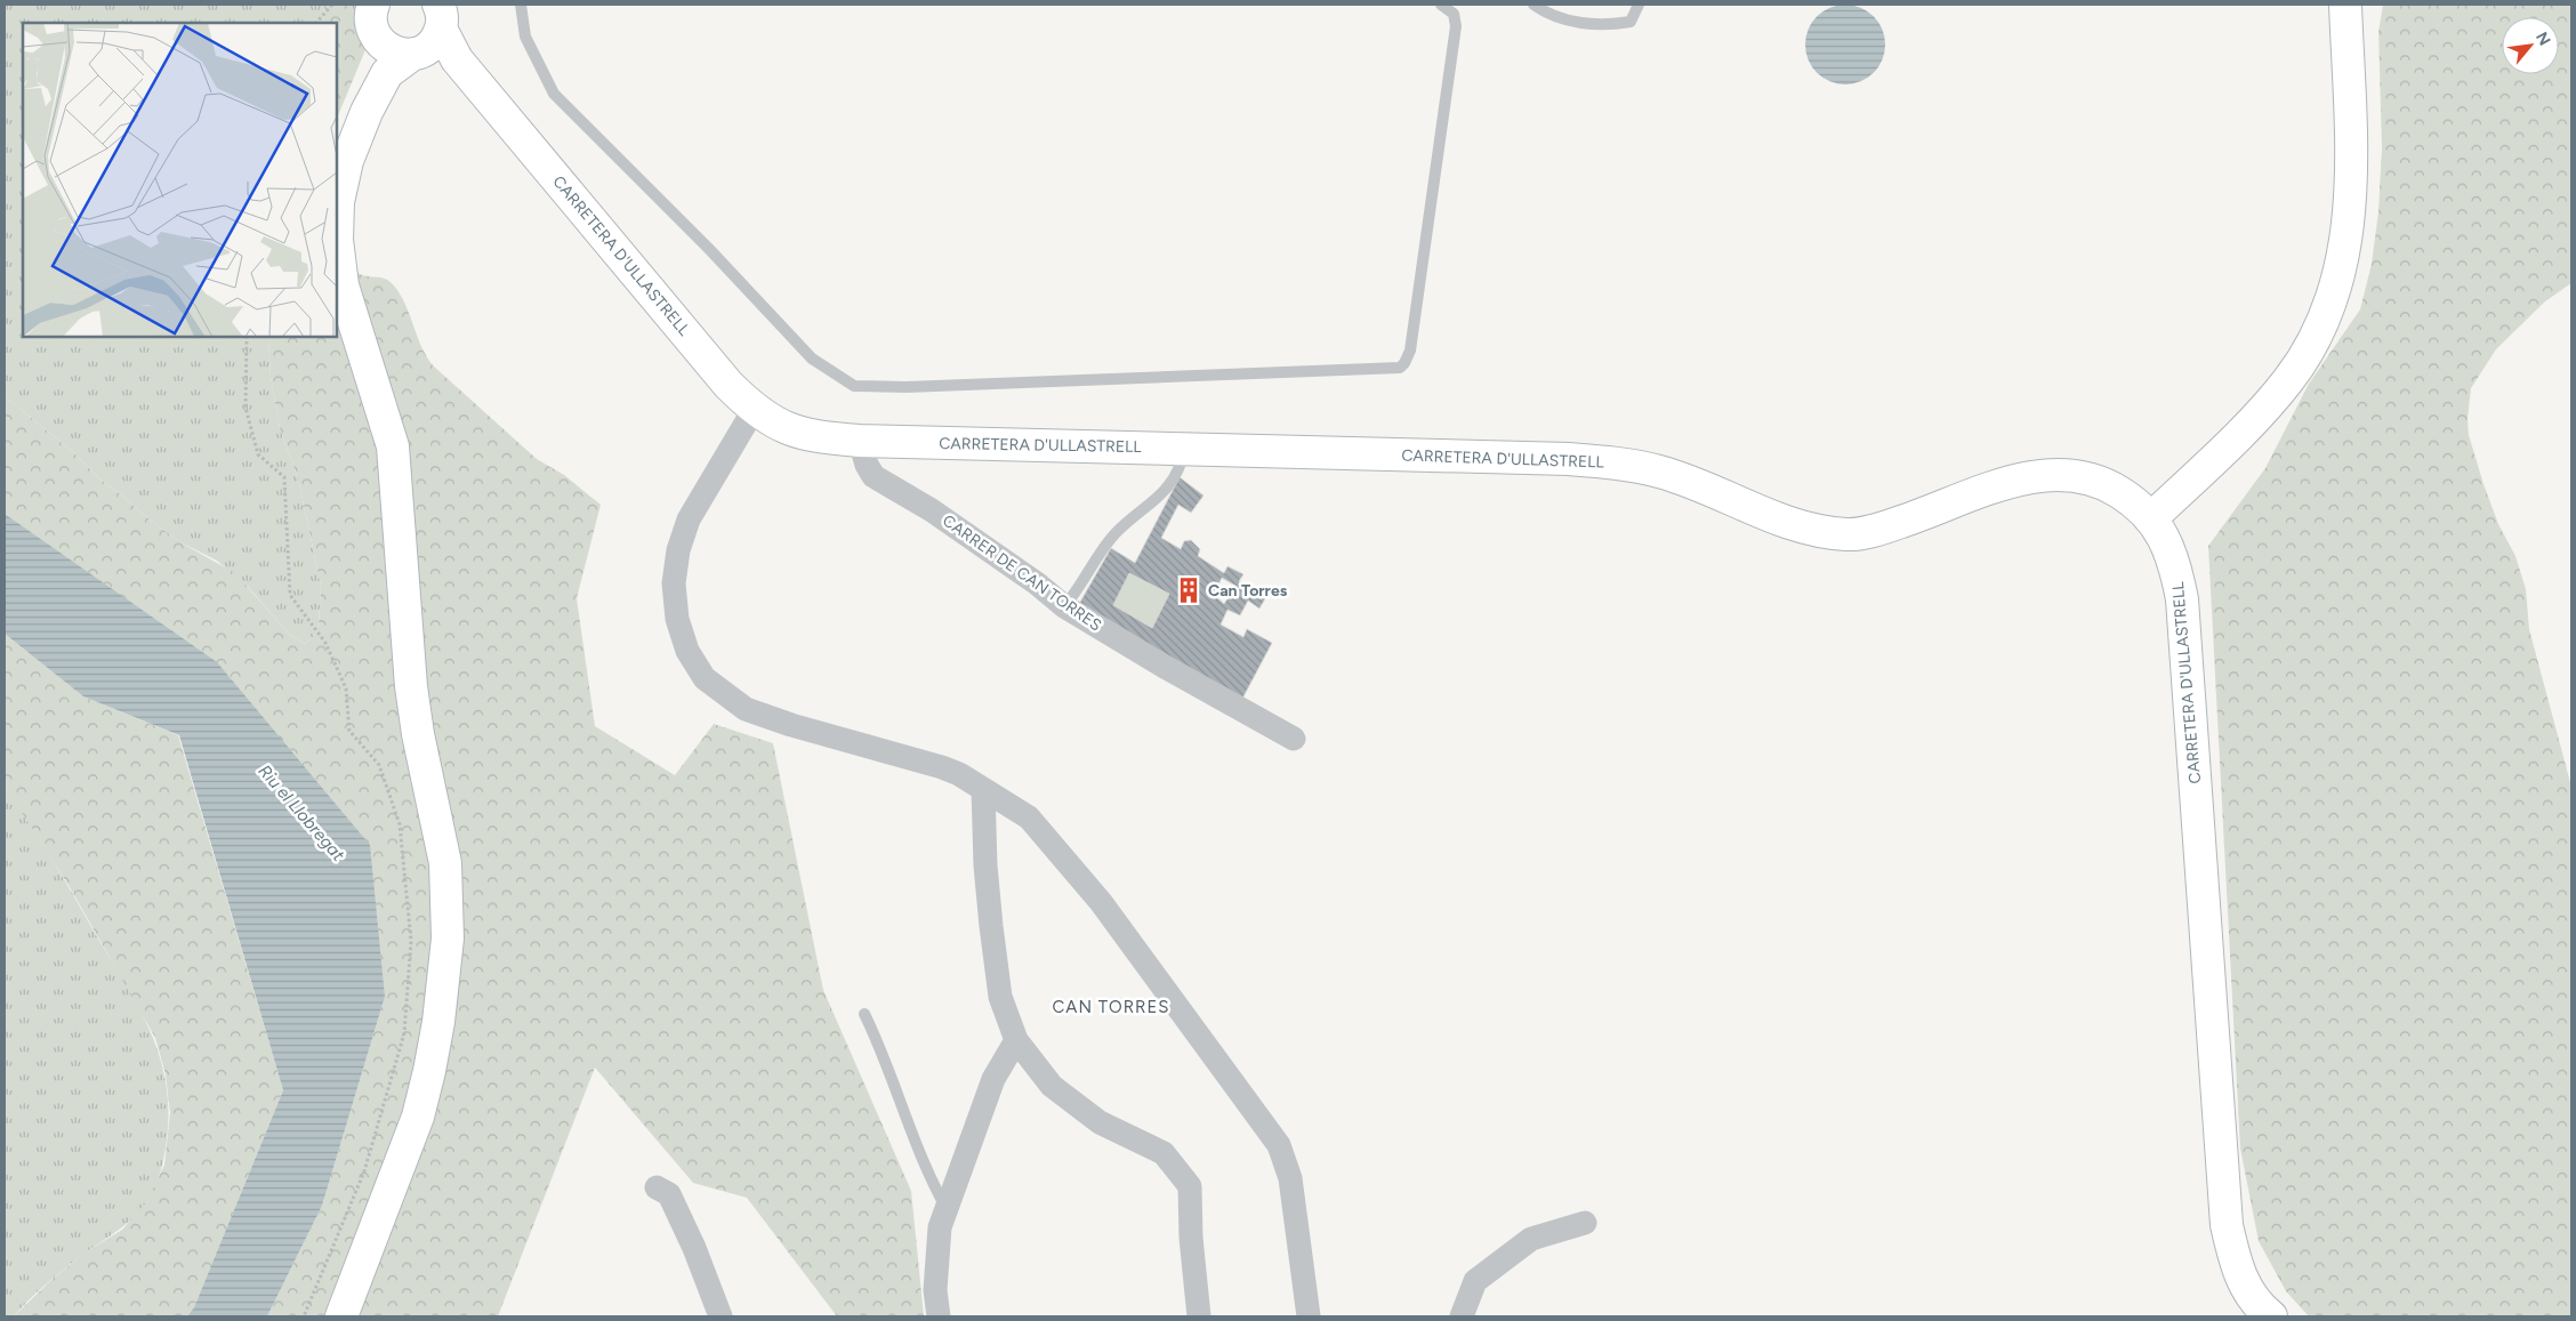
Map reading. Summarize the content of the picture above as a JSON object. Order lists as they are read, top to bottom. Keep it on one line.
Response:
{"streets":{"street":["CARRETERA D'ULLASTRELL","CARRER DE CAN TORRES"]},"crossings":[["CARRETERA D'ULLASTRELL","CARRER DE CAN TORRES"]],"districts":["CAN TORRES"],"water":["Riu el Llobregat"],"places":{"building":["Can Torres"]},"north":"top right"}
